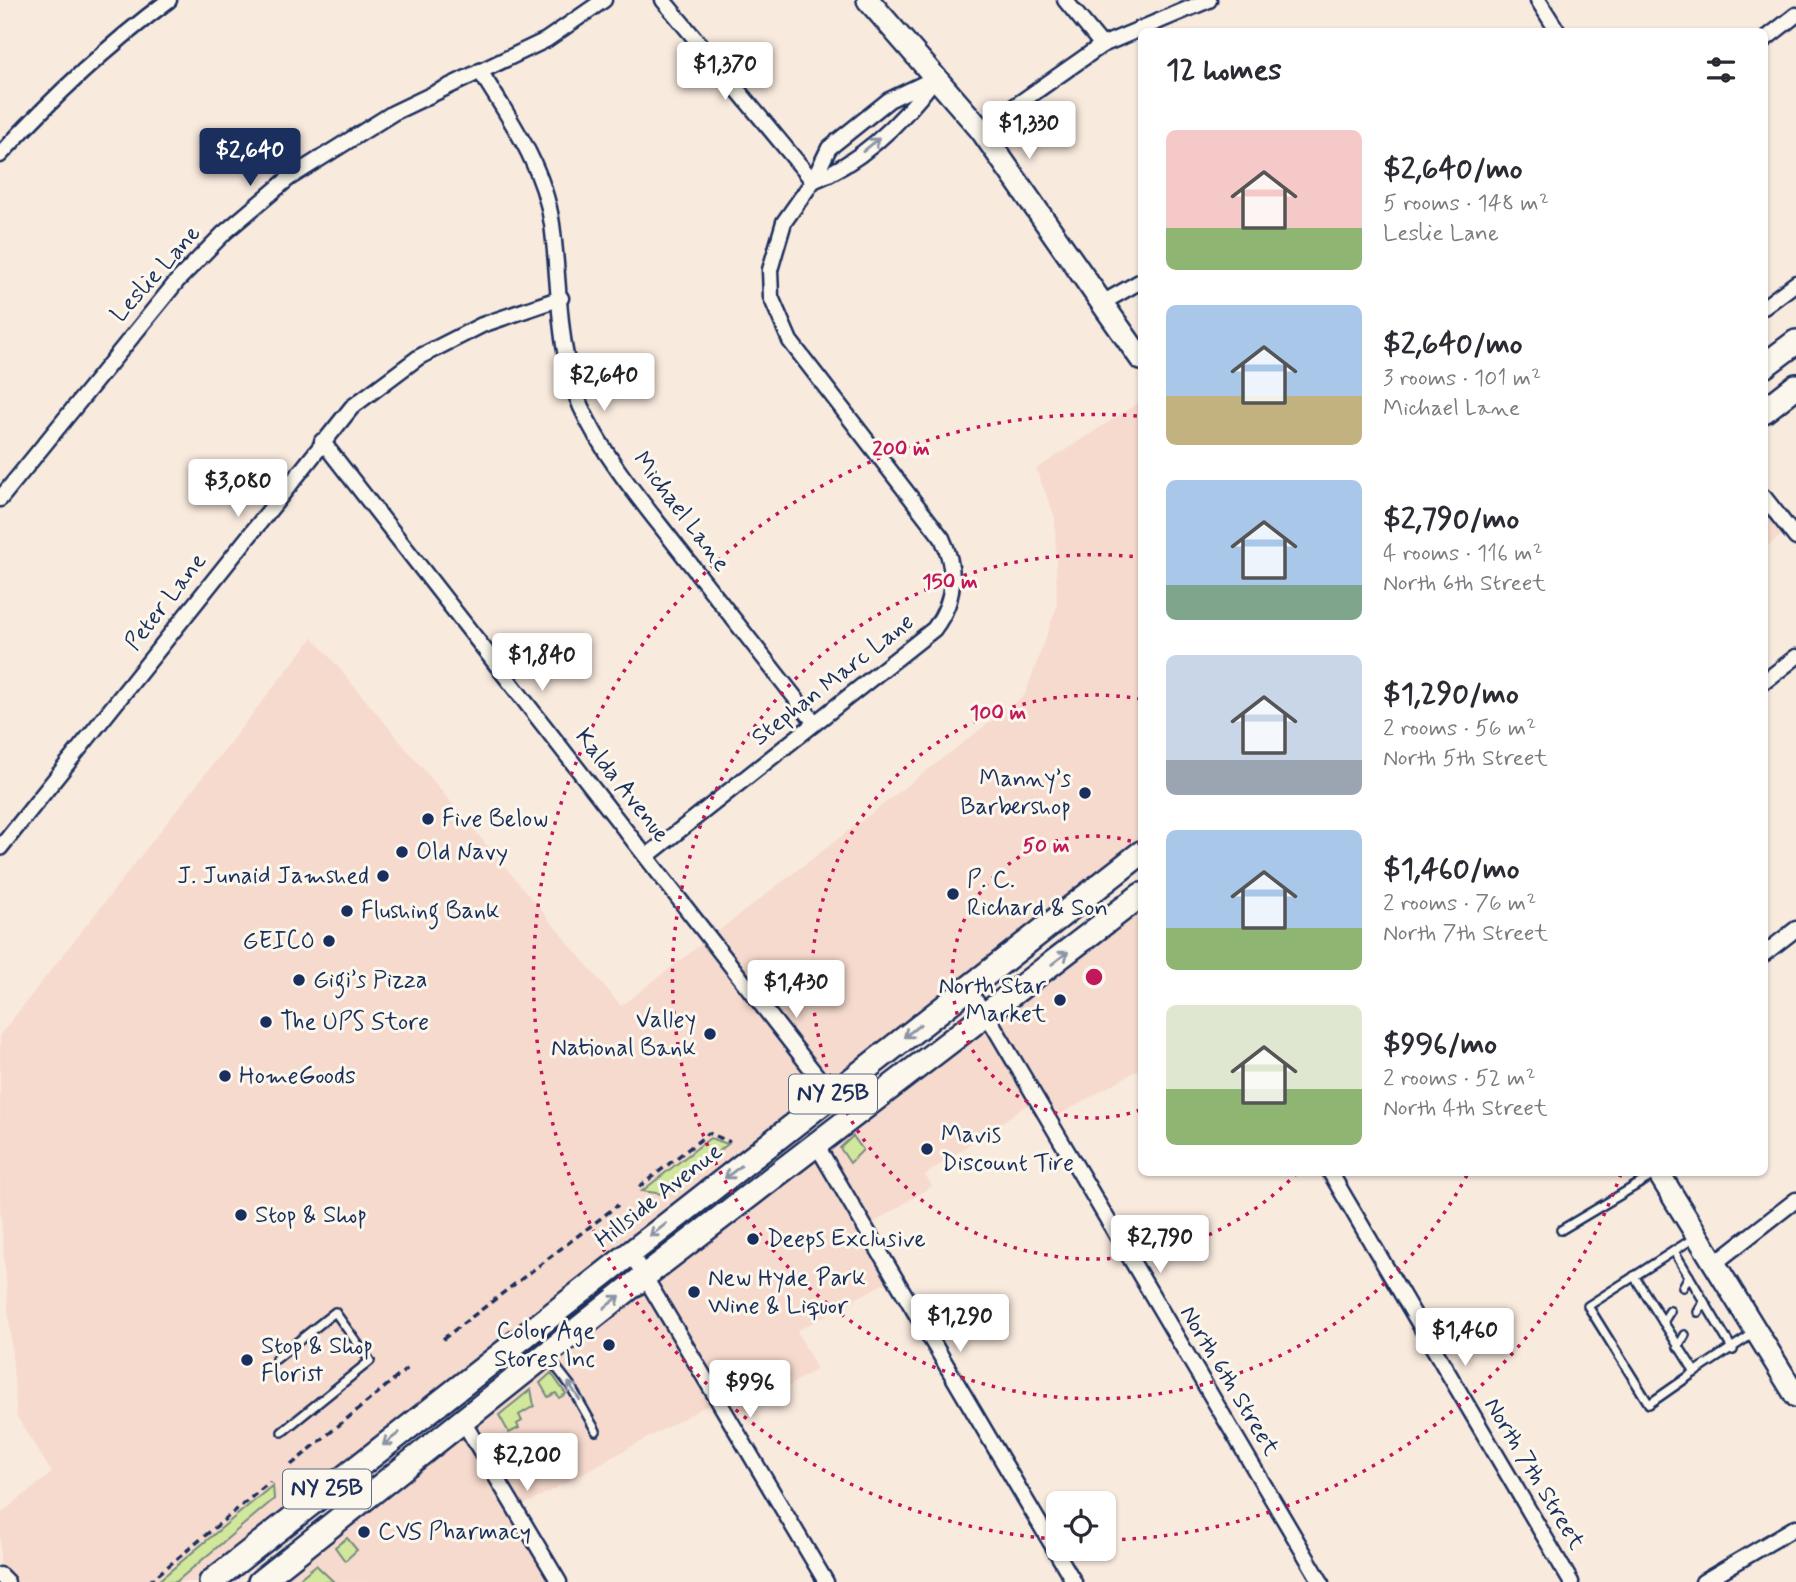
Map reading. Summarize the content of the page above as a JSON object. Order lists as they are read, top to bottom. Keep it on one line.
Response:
{"streets":{"main road":["NY 25B","Hillside Avenue"],"street":["Leslie Lane","Michael Lane","Peter Lane","Stephan Marc Lane","Kalda Avenue","North 6th Street","North 7th Street"]},"crossings":[["Leslie Lane","Michael Lane"],["Michael Lane","Peter Lane"],["Michael Lane","Stephan Marc Lane"],["Peter Lane","Kalda Avenue"],["Stephan Marc Lane","Kalda Avenue"],["Kalda Avenue","Hillside Avenue"],["NY 25B","North 6th Street"],["Hillside Avenue","North 6th Street"]],"places":["Manny’s Barbershop","Five Below","Old Navy","J. Junaid Jamshed","P. C. Richard & Son","Flushing Bank","GEICO","Gigi’s Pizza","North Star Market","The UPS Store","Valley National Bank","HomeGoods","Mavis Discount Tire","Stop & Shop","Deeps Exclusive","New Hyde Park Wine & Liquor","Color Age Stores Inc","Stop & Shop Florist","CVS Pharmacy"],"page":{"heading":"12 homes","price":["$1,370","$1,330","$2,640","$2,640","$3,080","$1,840","$1,430","$2,790","$1,290","$1,460","$996","$2,200"],"list":[{"name":"$2,640/mo","note":"5 rooms · 148 m² · Leslie Lane"},{"name":"$2,640/mo","note":"3 rooms · 101 m² · Michael Lane"},{"name":"$2,790/mo","note":"4 rooms · 116 m² · North 6th Street"},{"name":"$1,290/mo","note":"2 rooms · 56 m² · North 5th Street"},{"name":"$1,460/mo","note":"2 rooms · 76 m² · North 7th Street"},{"name":"$996/mo","note":"2 rooms · 52 m² · North 4th Street"}]},"rings":["200 m","150 m","100 m","50 m"]}
